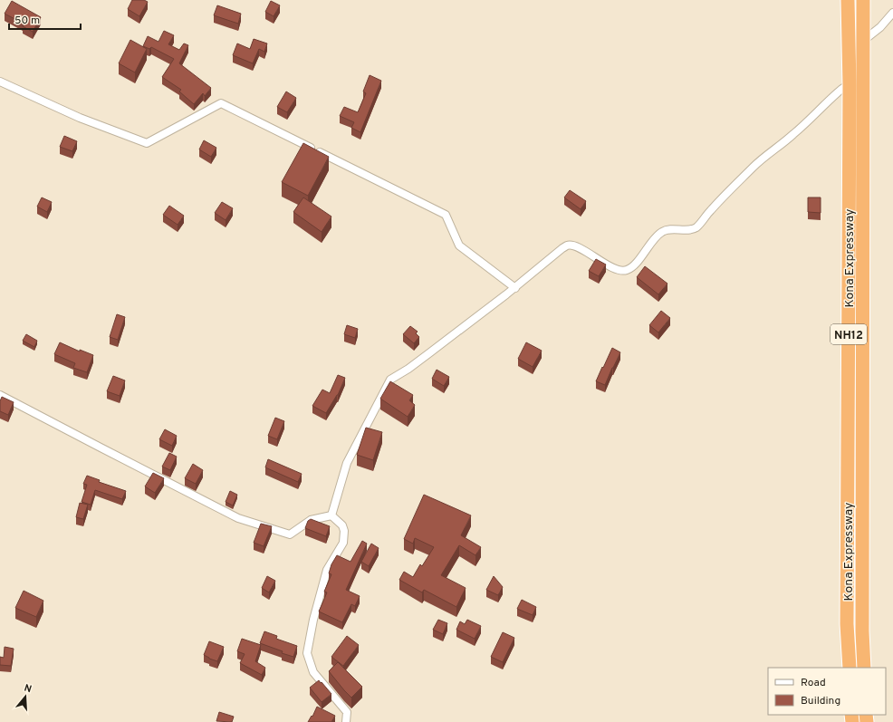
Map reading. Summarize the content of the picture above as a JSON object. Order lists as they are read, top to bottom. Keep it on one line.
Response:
{"streets":{"highway":["Kona Expressway","NH12"]},"legend":["Road","Building"],"scale_bar":"50 m","north":"top"}
